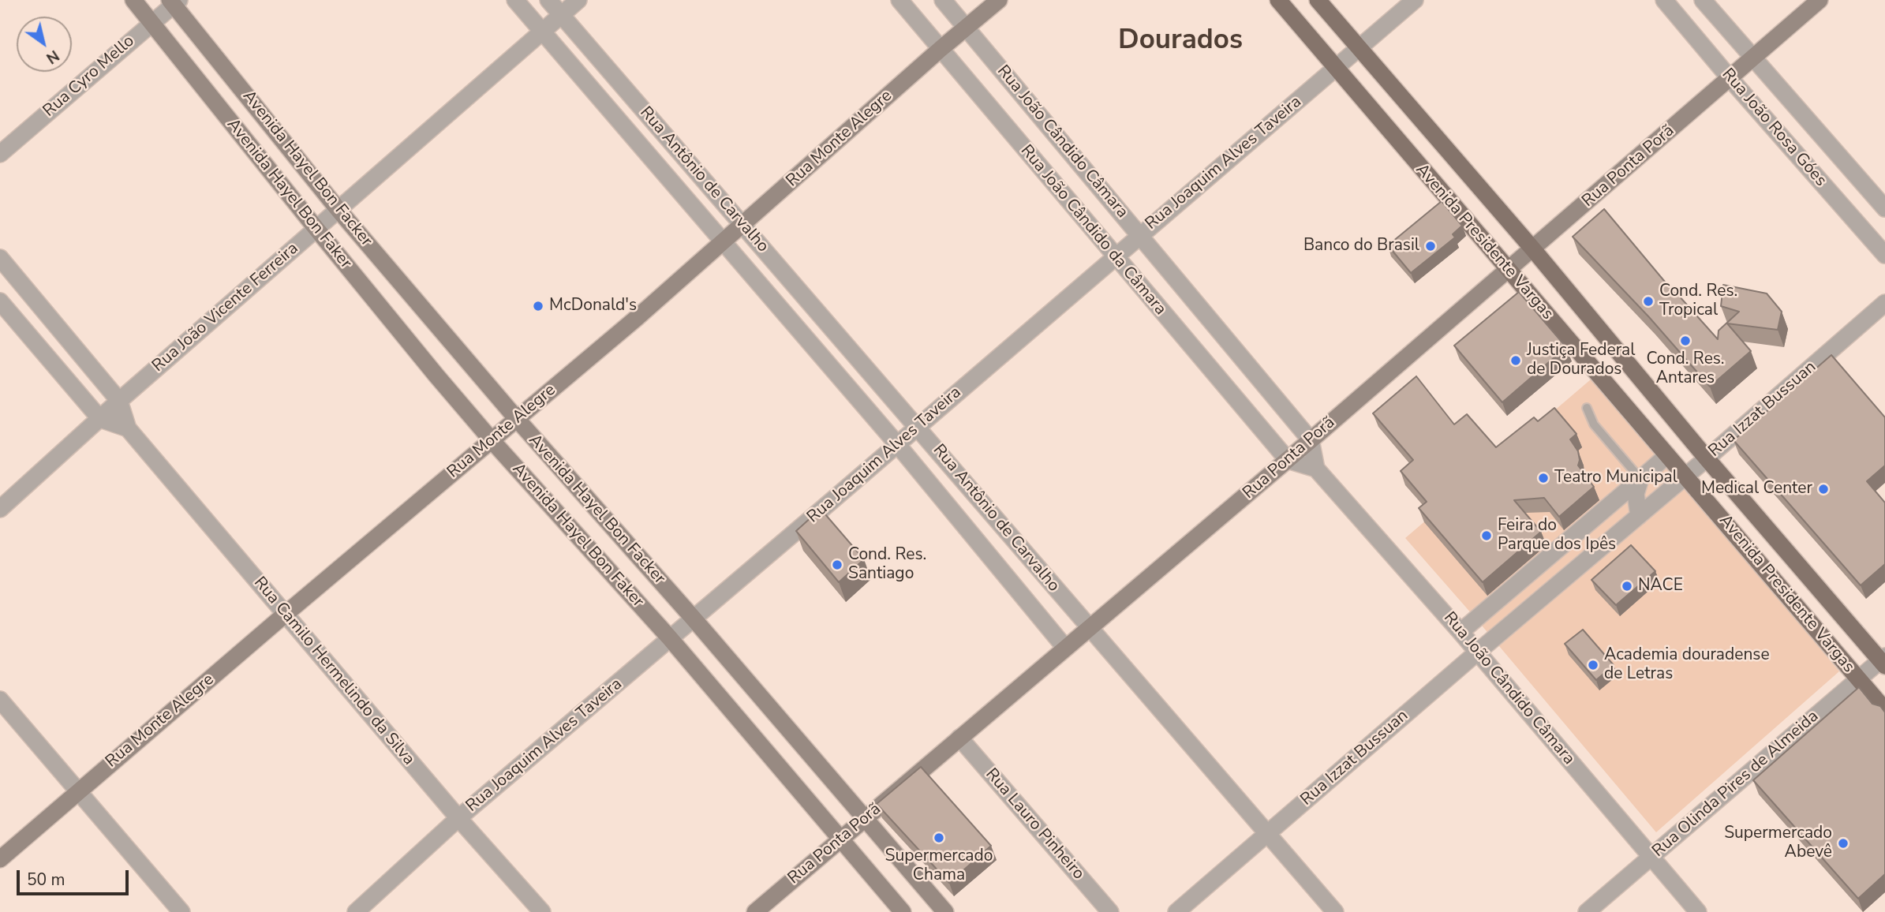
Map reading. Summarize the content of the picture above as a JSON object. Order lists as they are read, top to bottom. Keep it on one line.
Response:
{"streets":{"main road":["Avenida Presidente Vargas"],"street":["Rua Cyro Mello","Rua João Rosa Góes","Rua Monte Alegre","Rua João Cândido Câmara","Rua Joaquim Alves Taveira","Rua Ponta Porã","Avenida Hayel Bon Facker","Rua Antônio de Carvalho","Avenida Hayel Bon Faker","Rua João Cândido da Câmara","Rua João Vicente Ferreira","Rua Izzat Bussuan","Rua Camilo Hermelindo da Silva","Rua Olinda Pires de Almeida","Rua Lauro Pinheiro"]},"crossings":[["Rua Cyro Mello","Avenida Hayel Bon Facker"],["Rua Cyro Mello","Avenida Hayel Bon Faker"],["Rua João Rosa Góes","Rua Ponta Porã"],["Rua Monte Alegre","Rua João Cândido Câmara"],["Rua Monte Alegre","Avenida Hayel Bon Facker"],["Rua Monte Alegre","Rua Antônio de Carvalho"],["Rua Monte Alegre","Avenida Hayel Bon Faker"],["Rua Monte Alegre","Rua João Cândido da Câmara"],["Rua Monte Alegre","Rua Camilo Hermelindo da Silva"],["Rua João Cândido Câmara","Rua Joaquim Alves Taveira"],["Rua João Cândido Câmara","Rua Ponta Porã"],["Rua João Cândido Câmara","Rua Izzat Bussuan"],["Rua João Cândido Câmara","Rua Olinda Pires de Almeida"],["Rua Joaquim Alves Taveira","Avenida Hayel Bon Facker"],["Rua Joaquim Alves Taveira","Rua Antônio de Carvalho"],["Rua Joaquim Alves Taveira","Avenida Hayel Bon Faker"],["Rua Joaquim Alves Taveira","Rua João Cândido da Câmara"],["Rua Joaquim Alves Taveira","Avenida Presidente Vargas"],["Rua Joaquim Alves Taveira","Rua Camilo Hermelindo da Silva"],["Rua Ponta Porã","Avenida Hayel Bon Facker"],["Rua Ponta Porã","Rua Antônio de Carvalho"],["Rua Ponta Porã","Avenida Hayel Bon Faker"],["Rua Ponta Porã","Rua João Cândido da Câmara"],["Rua Ponta Porã","Avenida Presidente Vargas"],["Rua Ponta Porã","Rua Lauro Pinheiro"],["Avenida Hayel Bon Facker","Rua João Vicente Ferreira"],["Rua Antônio de Carvalho","Rua João Vicente Ferreira"],["Rua Antônio de Carvalho","Rua Izzat Bussuan"],["Avenida Hayel Bon Faker","Rua João Vicente Ferreira"],["Avenida Presidente Vargas","Rua Izzat Bussuan"],["Avenida Presidente Vargas","Rua Olinda Pires de Almeida"],["Rua João Vicente Ferreira","Rua Camilo Hermelindo da Silva"]],"districts":["Dourados"],"places":["Banco do Brasil","Cond. Res. Tropical","McDonald's","Cond. Res. Antares","Justiça Federal de Dourados","Teatro Municipal","Medical Center","Feira do Parque dos Ipês","Cond. Res. Santiago","NACE","Academia douradense de Letras","Supermercado Chama","Supermercado Abevê"],"scale_bar":"50 m","north":"bottom right"}
